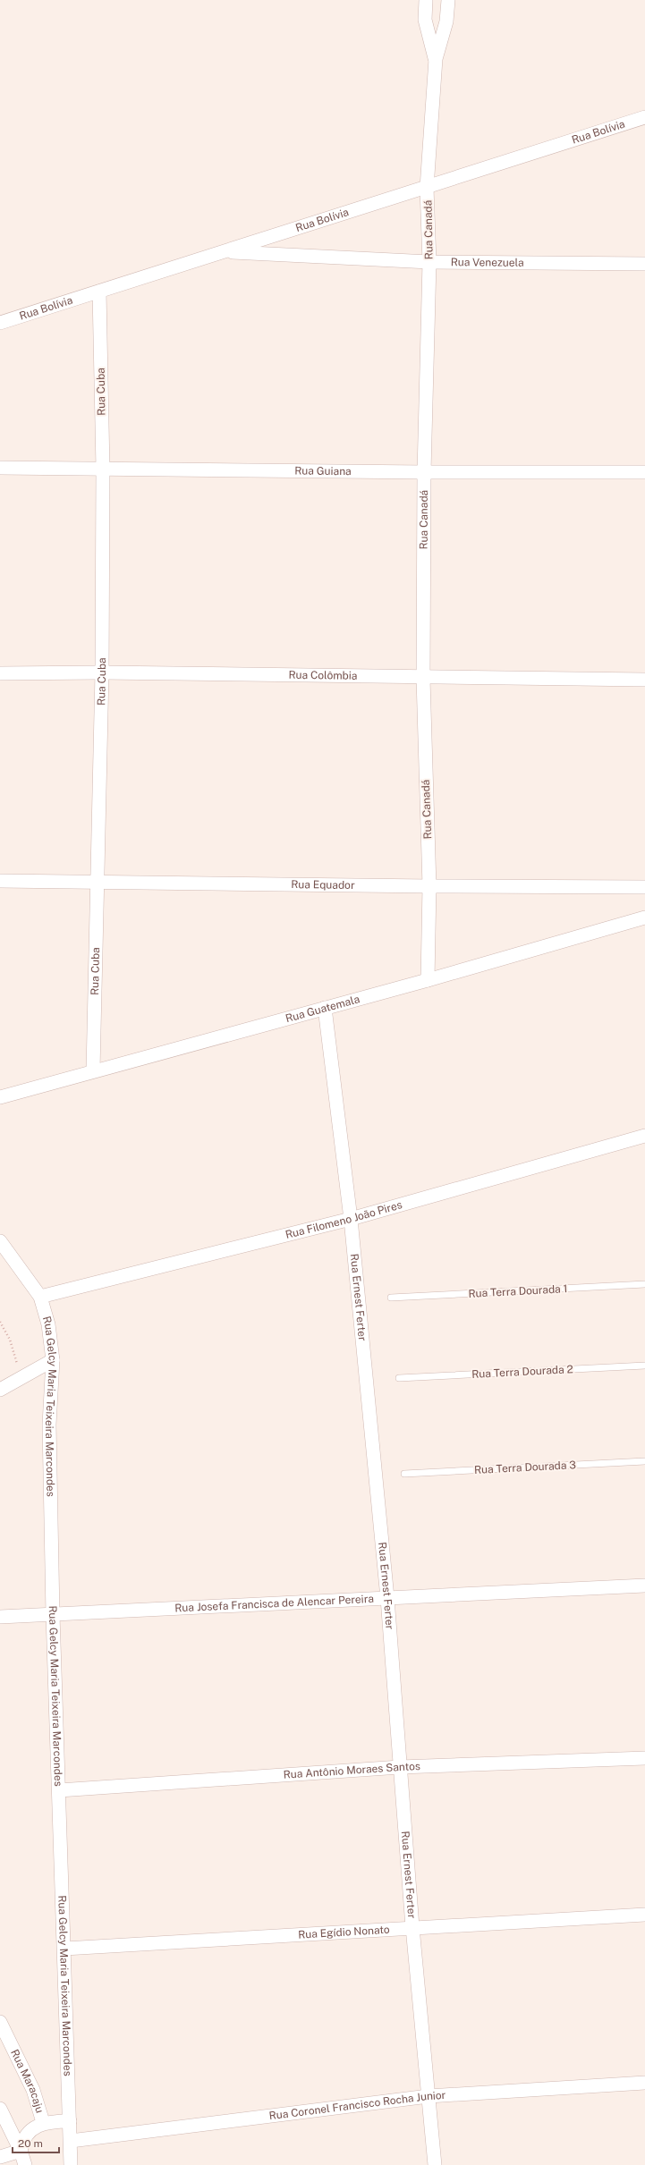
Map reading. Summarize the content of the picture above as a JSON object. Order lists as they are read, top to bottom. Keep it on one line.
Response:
{"streets":{"street":["Rua Bolívia","Rua Canadá","Rua Venezuela","Rua Cuba","Rua Guiana","Rua Colômbia","Rua Equador","Rua Guatemala","Rua Filomeno João Pires","Rua Ernest Ferter","Rua Gelcy Maria Teixeira Marcondes","Rua Josefa Francisca de Alencar Pereira","Rua Antônio Moraes Santos","Rua Egídio Nonato","Rua Maracaju","Rua Coronel Francisco Rocha Junior"],"lane":["Rua Terra Dourada 1","Rua Terra Dourada 2","Rua Terra Dourada 3"]},"crossings":[["Rua Bolívia","Rua Canadá"],["Rua Bolívia","Rua Venezuela"],["Rua Bolívia","Rua Cuba"],["Rua Canadá","Rua Venezuela"],["Rua Canadá","Rua Guiana"],["Rua Canadá","Rua Colômbia"],["Rua Canadá","Rua Equador"],["Rua Canadá","Rua Guatemala"],["Rua Cuba","Rua Guiana"],["Rua Cuba","Rua Colômbia"],["Rua Cuba","Rua Equador"],["Rua Cuba","Rua Guatemala"],["Rua Guatemala","Rua Ernest Ferter"],["Rua Filomeno João Pires","Rua Ernest Ferter"],["Rua Filomeno João Pires","Rua Gelcy Maria Teixeira Marcondes"],["Rua Ernest Ferter","Rua Josefa Francisca de Alencar Pereira"],["Rua Ernest Ferter","Rua Antônio Moraes Santos"],["Rua Ernest Ferter","Rua Egídio Nonato"],["Rua Ernest Ferter","Rua Coronel Francisco Rocha Junior"],["Rua Gelcy Maria Teixeira Marcondes","Rua Josefa Francisca de Alencar Pereira"],["Rua Gelcy Maria Teixeira Marcondes","Rua Antônio Moraes Santos"],["Rua Gelcy Maria Teixeira Marcondes","Rua Egídio Nonato"],["Rua Gelcy Maria Teixeira Marcondes","Rua Coronel Francisco Rocha Junior"]],"scale_bar":"20 m"}
